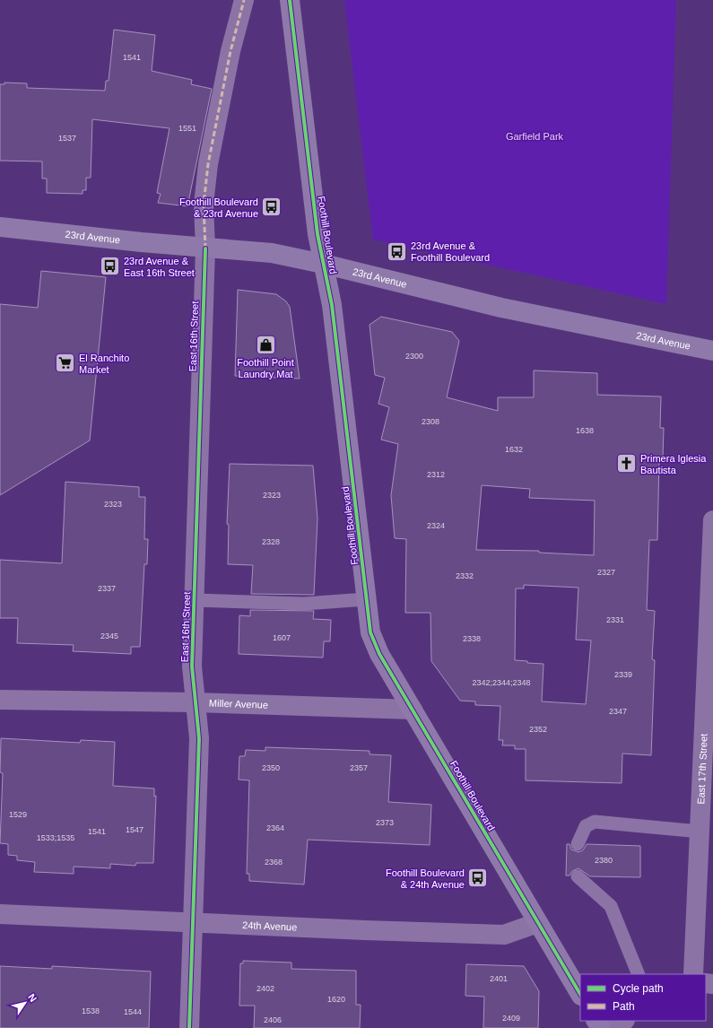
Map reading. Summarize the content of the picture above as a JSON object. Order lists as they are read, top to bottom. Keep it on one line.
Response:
{"streets":{"main road":["Foothill Boulevard","23rd Avenue"],"street":["East 16th Street","Miller Avenue","East 17th Street","24th Avenue"]},"crossings":[["Foothill Boulevard","23rd Avenue"],["Foothill Boulevard","Miller Avenue"],["Foothill Boulevard","24th Avenue"],["23rd Avenue","East 16th Street"],["East 16th Street","Miller Avenue"],["East 16th Street","24th Avenue"]],"parks":["Garfield Park"],"places":{"bus stop":["Foothill Boulevard & 23rd Avenue","23rd Avenue & Foothill Boulevard","23rd Avenue & East 16th Street","Foothill Boulevard & 24th Avenue"],"shop":["Foothill Point Laundry Mat"],"supermarket":["El Ranchito Market"],"church":["Primera Iglesia Bautista"]},"house_numbers":["1541","1551","1537","2300","2308","1638","1632","2312","2323","2323","2324","2328","2327","2332","2337","2331","2345","1607","2338","2339","2342;2344;2348","2347","2352","2350","2357","1529","2373","2364","1547","1541","1533;1535","2380","2368","2401","2402","1620","1538","1544","2409","2406"],"legend":["Cycle path","Path"],"north":"top right"}
